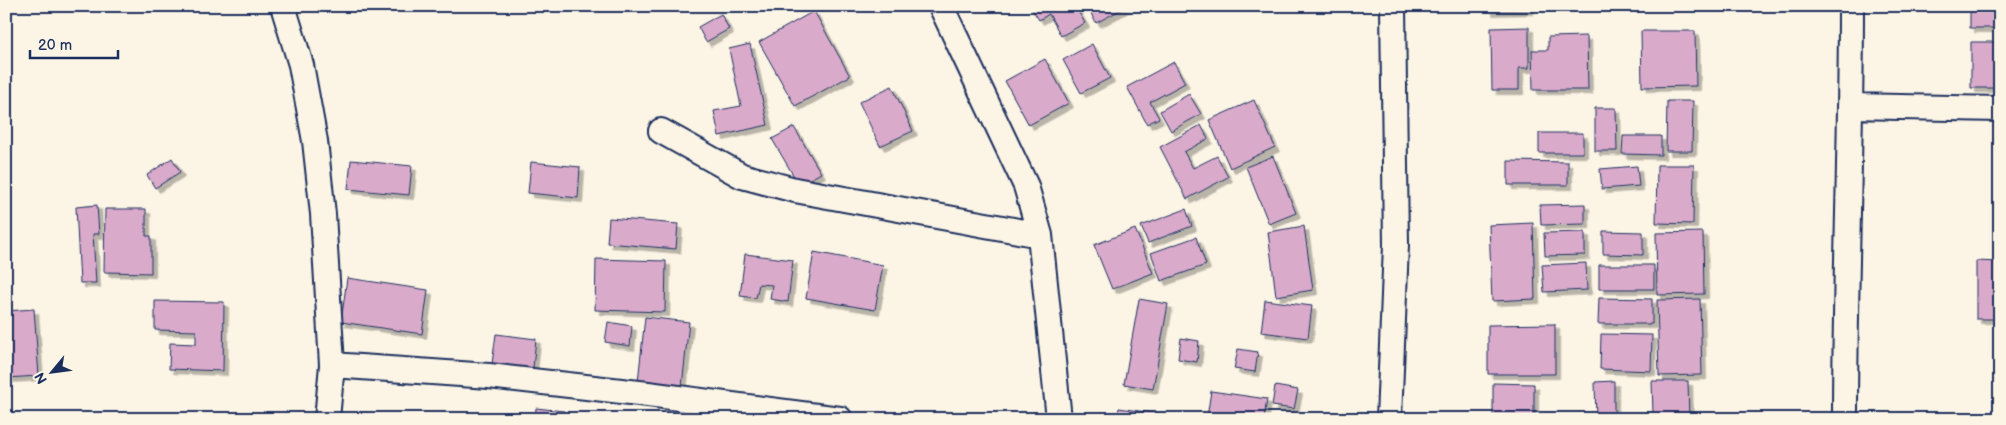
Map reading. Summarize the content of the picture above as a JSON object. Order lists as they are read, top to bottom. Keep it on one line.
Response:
{"scale_bar":"20 m","north":"bottom left"}
